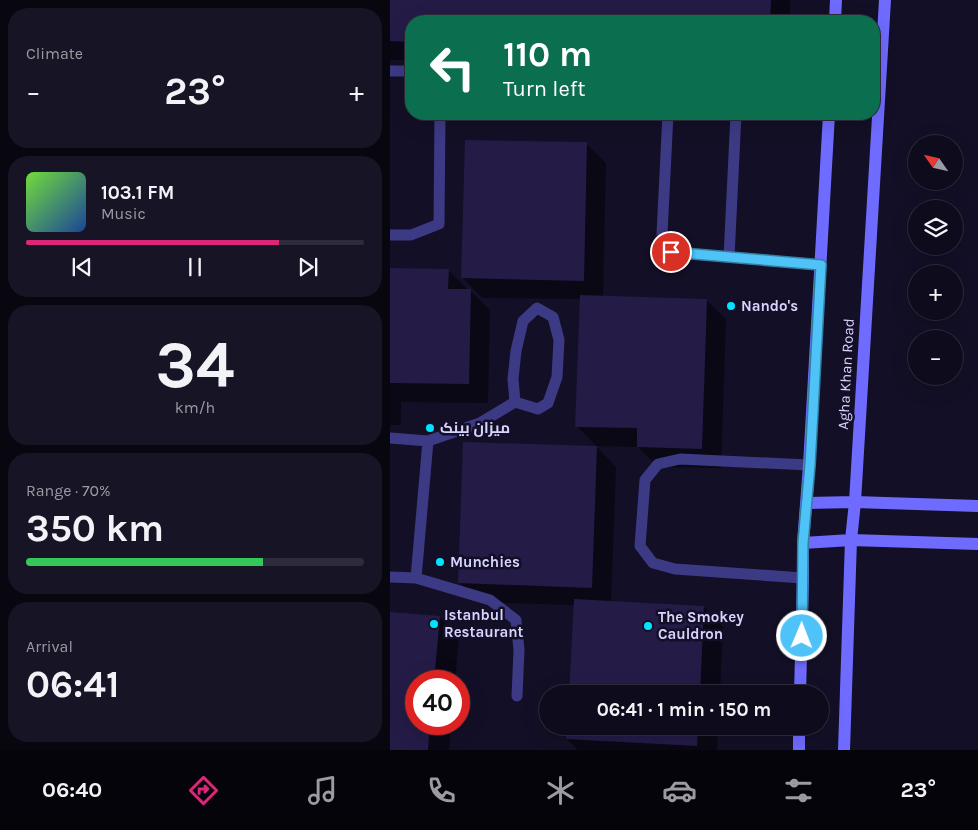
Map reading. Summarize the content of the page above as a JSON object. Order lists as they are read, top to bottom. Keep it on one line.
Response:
{"streets":{"street":["Agha Khan Road"]},"places":["Nando's","میزان بینک","Munchies","Istanbul Restaurant","The Smokey Cauldron"],"north":"top left","page":{"tile":["Climate",["34","km/h"],["Range · 70%","350 km"],["Arrival","06:41"]],"turn":["110 m","Turn left"],"heat":["−","23°","+"],"map_buttons":["+","−"],"song":["103.1 FM","Music"],"limit":"40","trip":"06:41 · 1 min · 150 m","tabs":["06:40","23°"]}}
